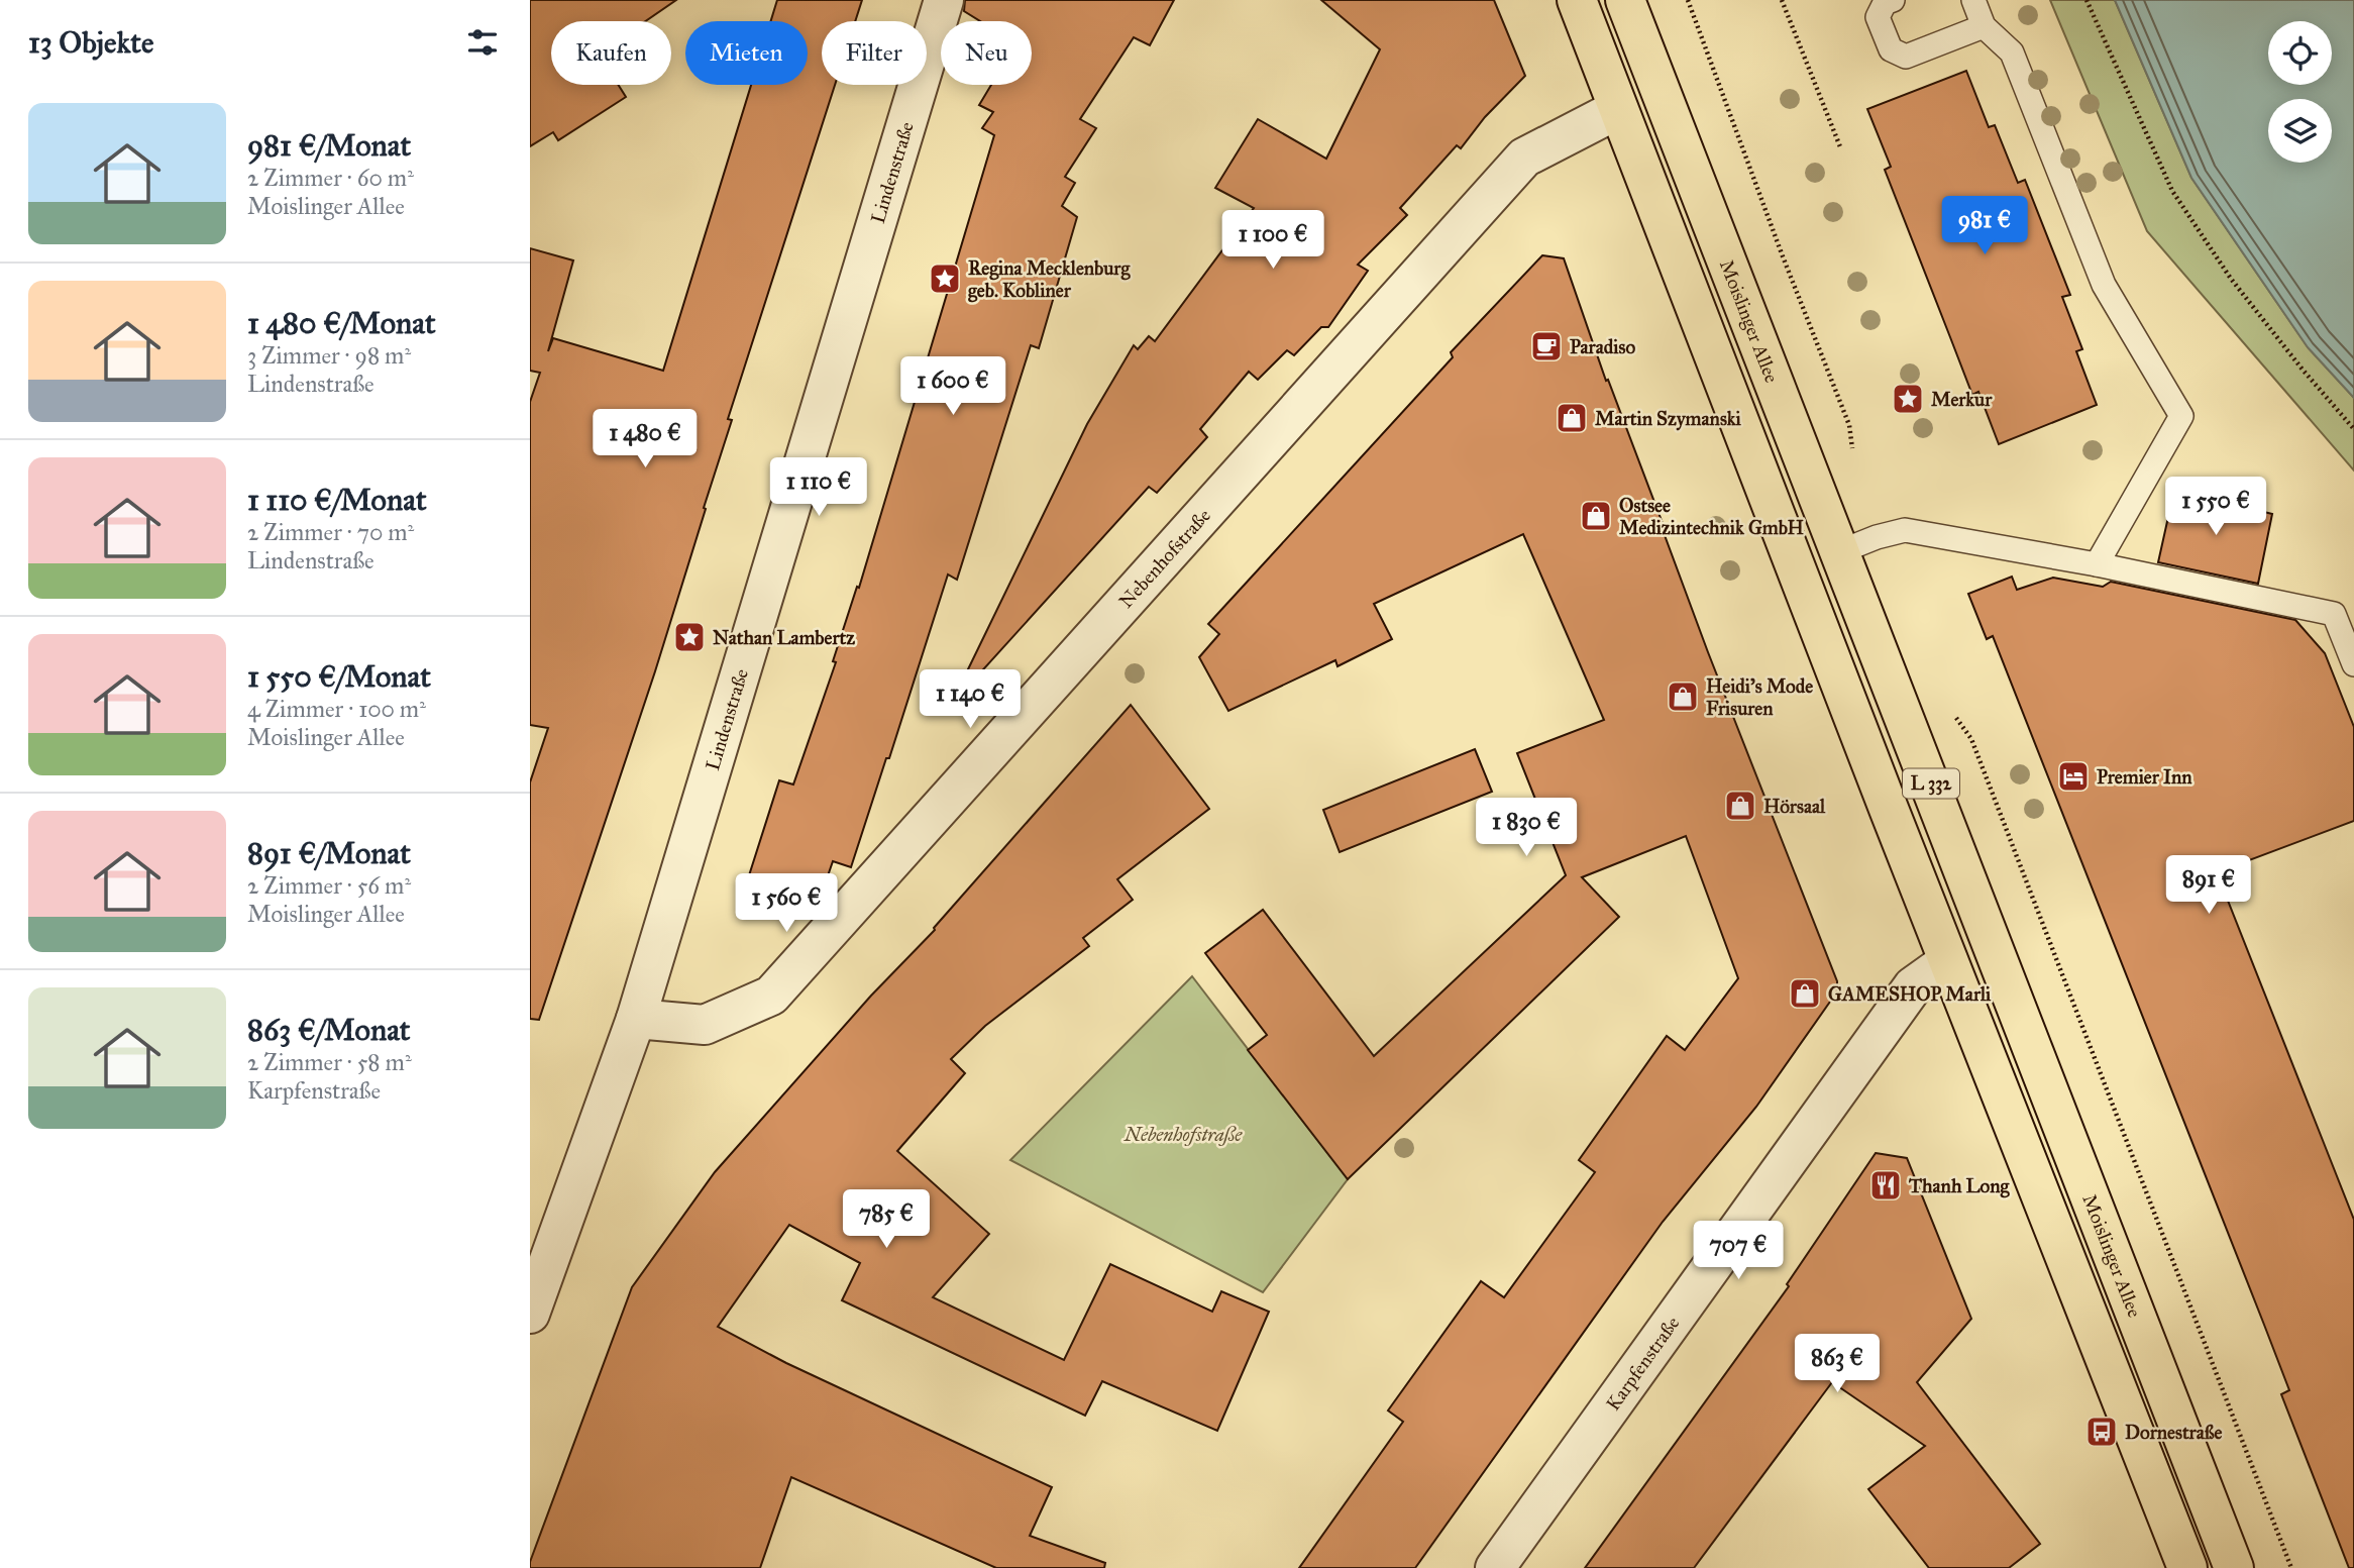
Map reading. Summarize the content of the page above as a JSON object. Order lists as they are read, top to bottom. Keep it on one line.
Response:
{"streets":{"main road":["Moislinger Allee","L 332"],"street":["Lindenstraße","Nebenhofstraße","Karpfenstraße"]},"crossings":[["Lindenstraße","Nebenhofstraße"],["Nebenhofstraße","L 332"],["L 332","Karpfenstraße"]],"parks":["Nebenhofstraße"],"places":{"place":["Regina Mecklenburg geb. Kobliner","Merkur","Nathan Lambertz"],"cafe":["Paradiso"],"shop":["Martin Szymanski","Ostsee Medizintechnik GmbH","Heidi's Mode Frisuren","Hörsaal","GAMESHOP Marli"],"hotel":["Premier Inn"],"restaurant":["Thanh Long"],"bus stop":["Dornestraße"]},"page":{"heading":"13 Objekte","chip":["Kaufen","Mieten","Filter","Neu"],"list":[{"name":"981 €/Monat","note":"2 Zimmer · 60 m² · Moislinger Allee"},{"name":"1 480 €/Monat","note":"3 Zimmer · 98 m² · Lindenstraße"},{"name":"1 110 €/Monat","note":"2 Zimmer · 70 m² · Lindenstraße"},{"name":"1 550 €/Monat","note":"4 Zimmer · 100 m² · Moislinger Allee"},{"name":"891 €/Monat","note":"2 Zimmer · 56 m² · Moislinger Allee"},{"name":"863 €/Monat","note":"2 Zimmer · 58 m² · Karpfenstraße"}],"price":["981 €","1 100 €","1 600 €","1 480 €","1 110 €","1 550 €","1 140 €","1 830 €","891 €","1 560 €","785 €","707 €","863 €"]}}
